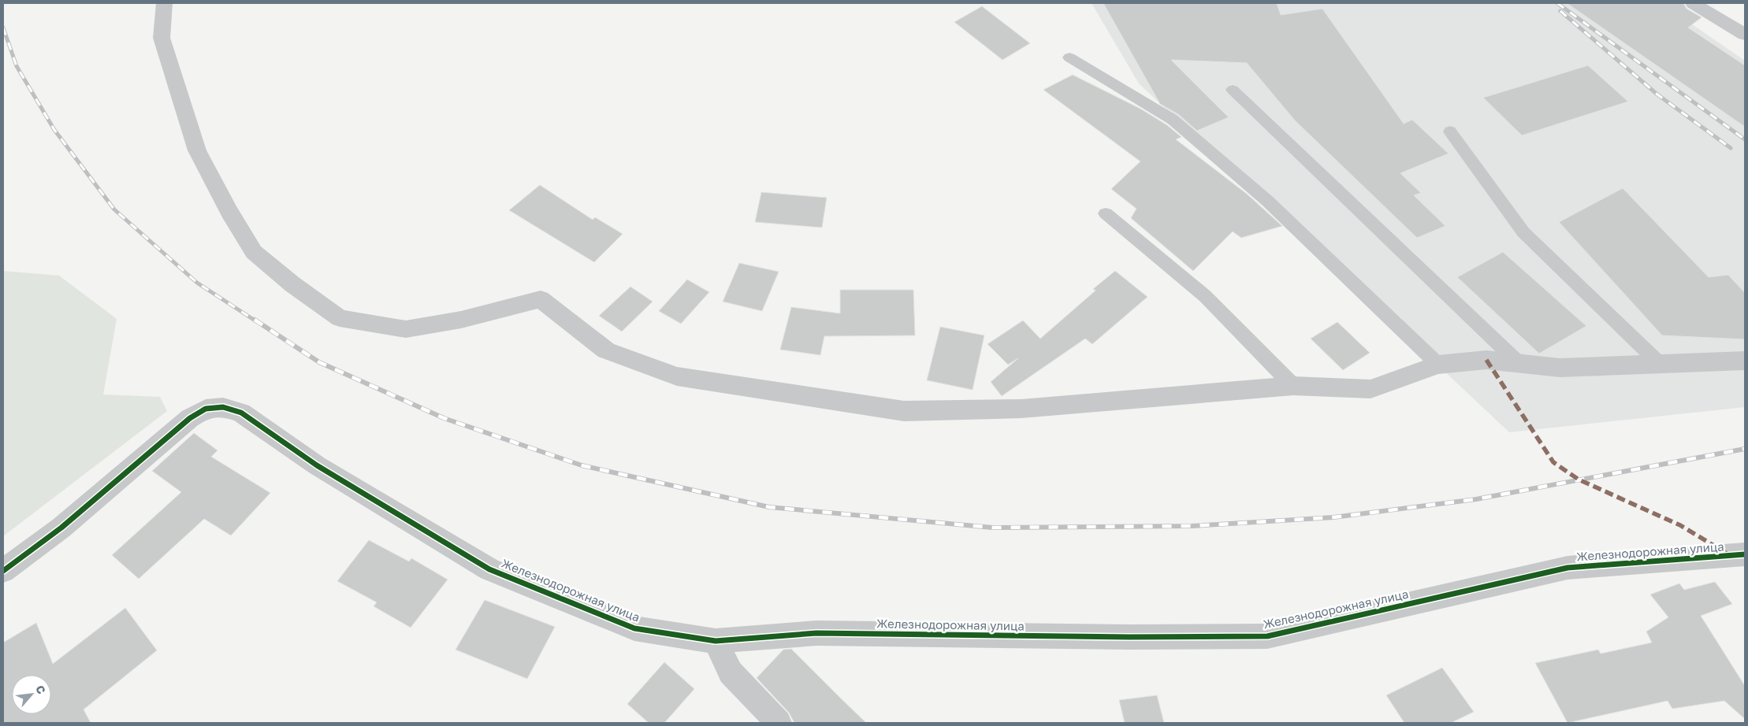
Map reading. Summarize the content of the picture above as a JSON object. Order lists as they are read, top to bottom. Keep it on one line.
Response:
{"streets":{"street":["Железнодорожная улица"]},"north":"top right"}
